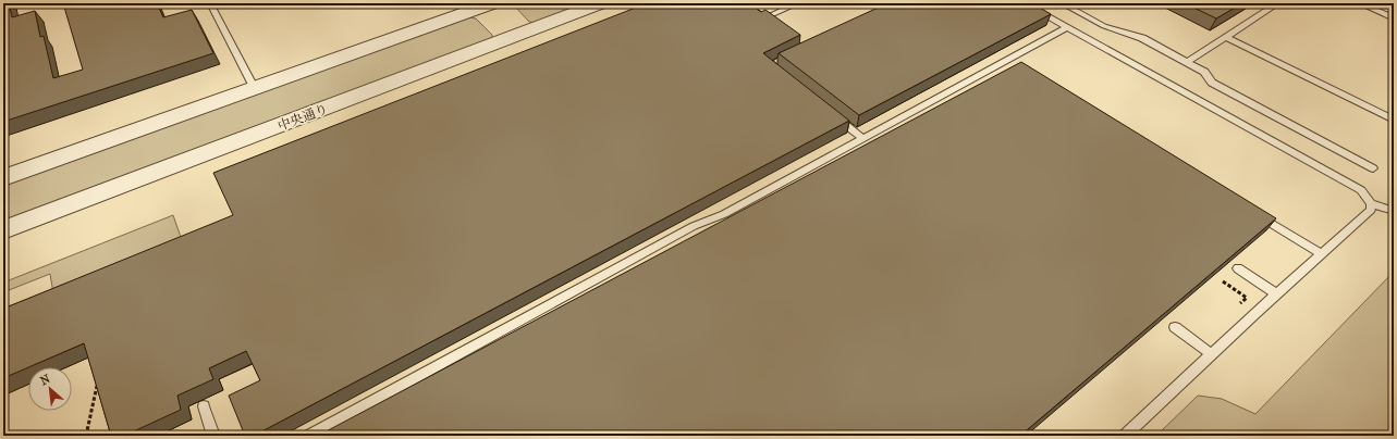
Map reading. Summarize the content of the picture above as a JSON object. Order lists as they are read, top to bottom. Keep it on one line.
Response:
{"streets":{"street":["中央通り"]},"north":"top left"}
